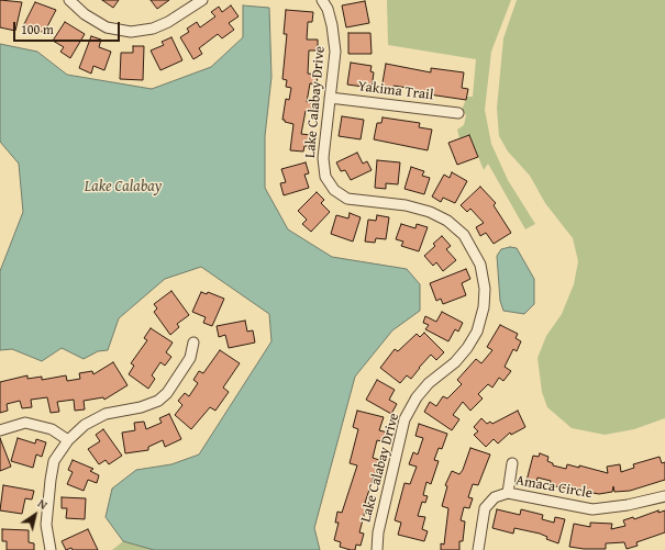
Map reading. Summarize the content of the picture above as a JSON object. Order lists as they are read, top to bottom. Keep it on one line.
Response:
{"streets":{"street":["Yakima Trail","Lake Calabay Drive","Amaca Circle"]},"crossings":[["Yakima Trail","Lake Calabay Drive"]],"water":["Lake Calabay"],"scale_bar":"100 m","north":"top right"}
